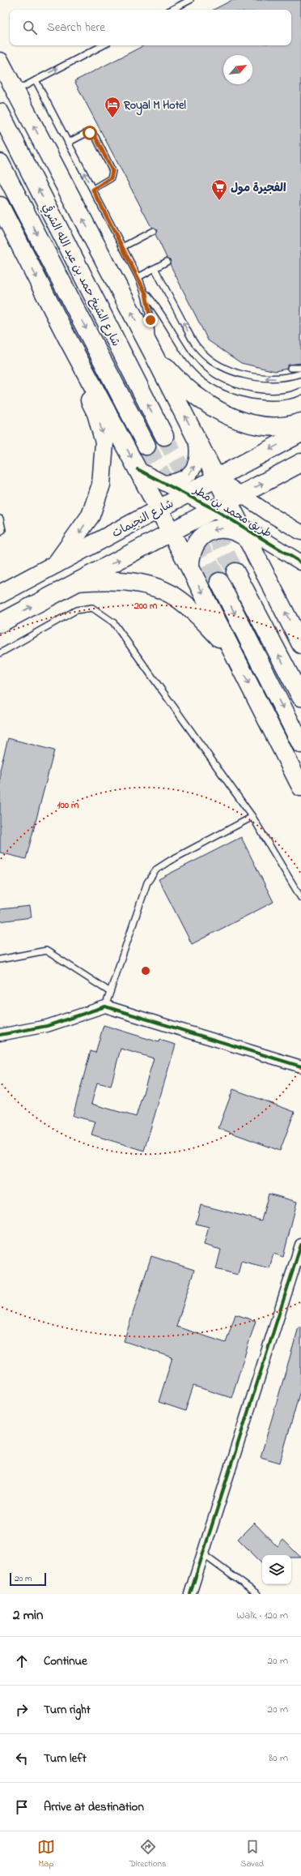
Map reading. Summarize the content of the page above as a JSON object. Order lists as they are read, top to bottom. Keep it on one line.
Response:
{"streets":{"main road":["شارع الشيخ حمد بن عبد الله الشرقي","شارع النجيمات"],"street":["طريق محمد بن مطر"]},"crossings":[["طريق محمد بن مطر","شارع النجيمات"]],"places":{"hotel":["Royal M Hotel"],"supermarket":["الفجيرة مول"]},"scale_bar":"20 m","north":"top right","page":{"search":"Search here","scale":"20 m","heading":["2 min","Walk · 120 m"],"list":[["Continue","20 m"],["Turn right","20 m"],["Turn left","80 m"],"Arrive at destination"],"nav":["Map","Directions","Saved"]},"rings":["200 m","100 m"]}
